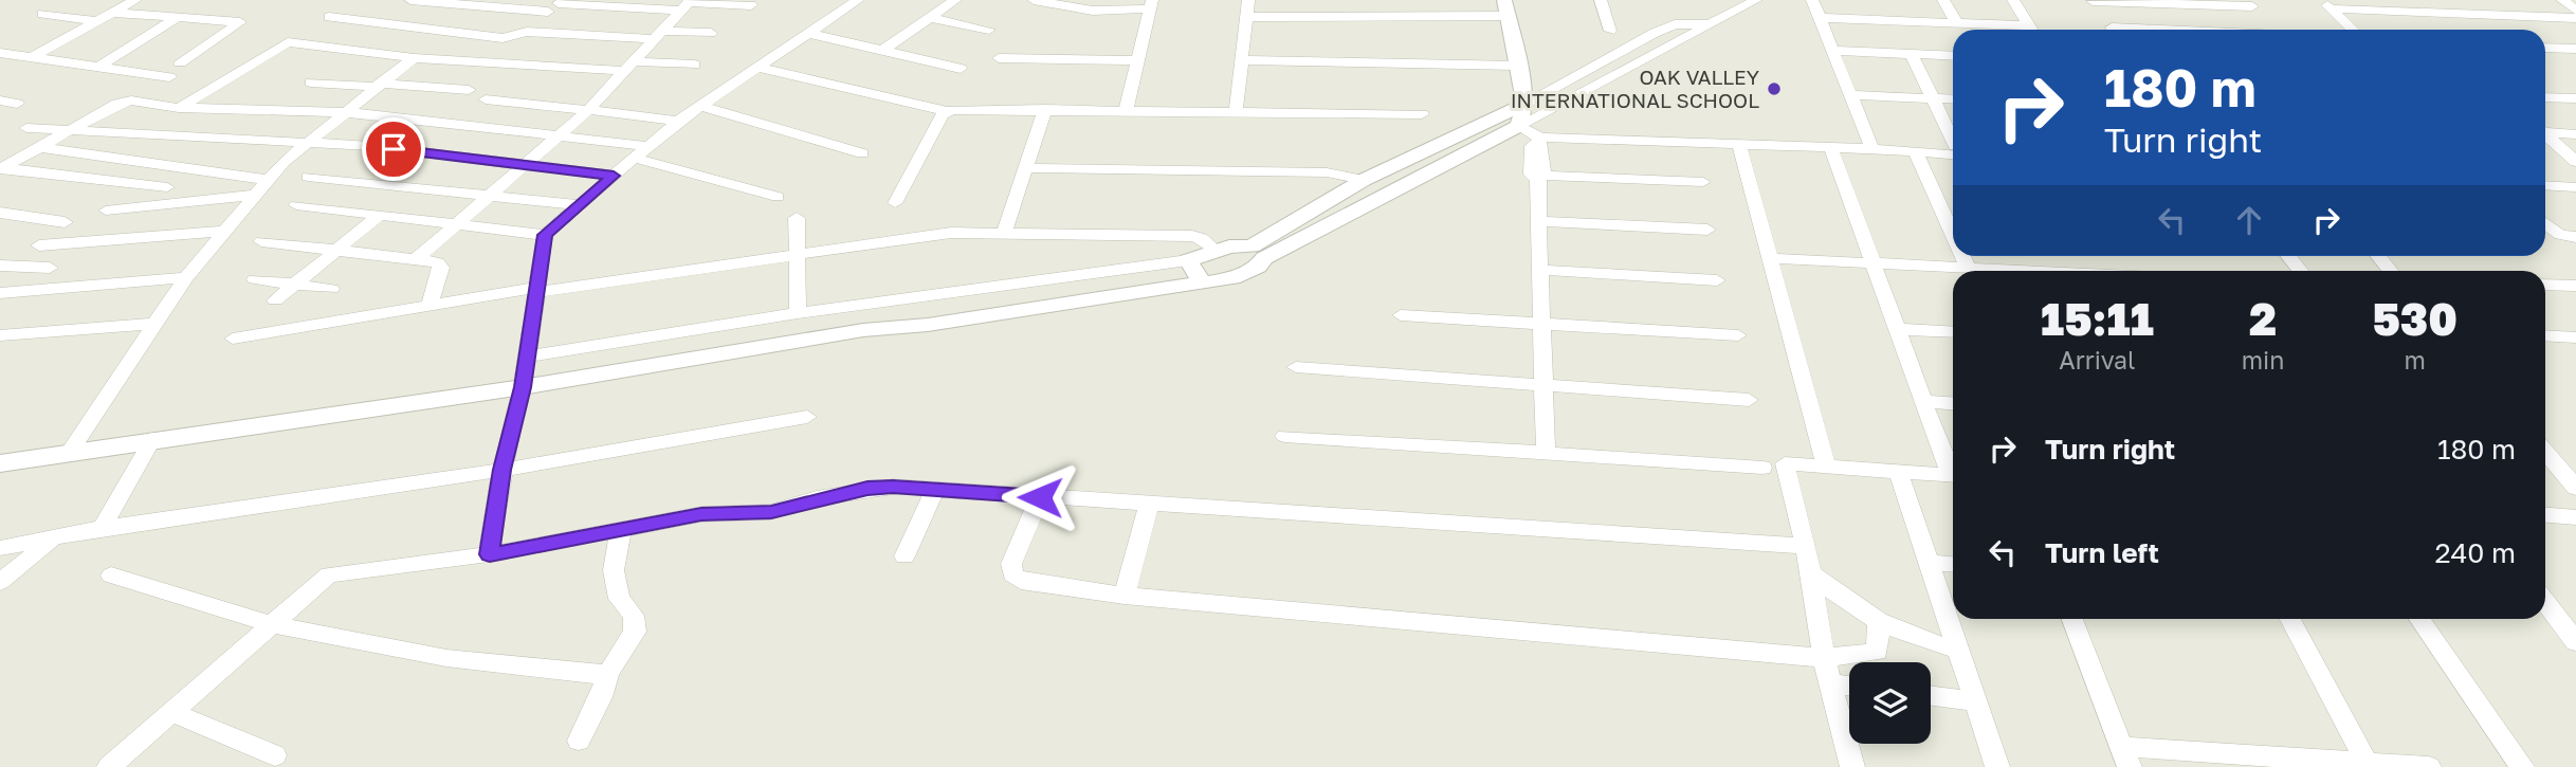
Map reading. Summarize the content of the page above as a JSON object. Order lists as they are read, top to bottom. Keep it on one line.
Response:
{"places":["OAK VALLEY INTERNATIONAL SCHOOL"],"page":{"turn":["180 m","Turn right"],"eta":["15:11","Arrival","2","min","530","m"],"list":[{"name":"Turn right","value":"180 m"},{"name":"Turn left","value":"240 m"}]}}
